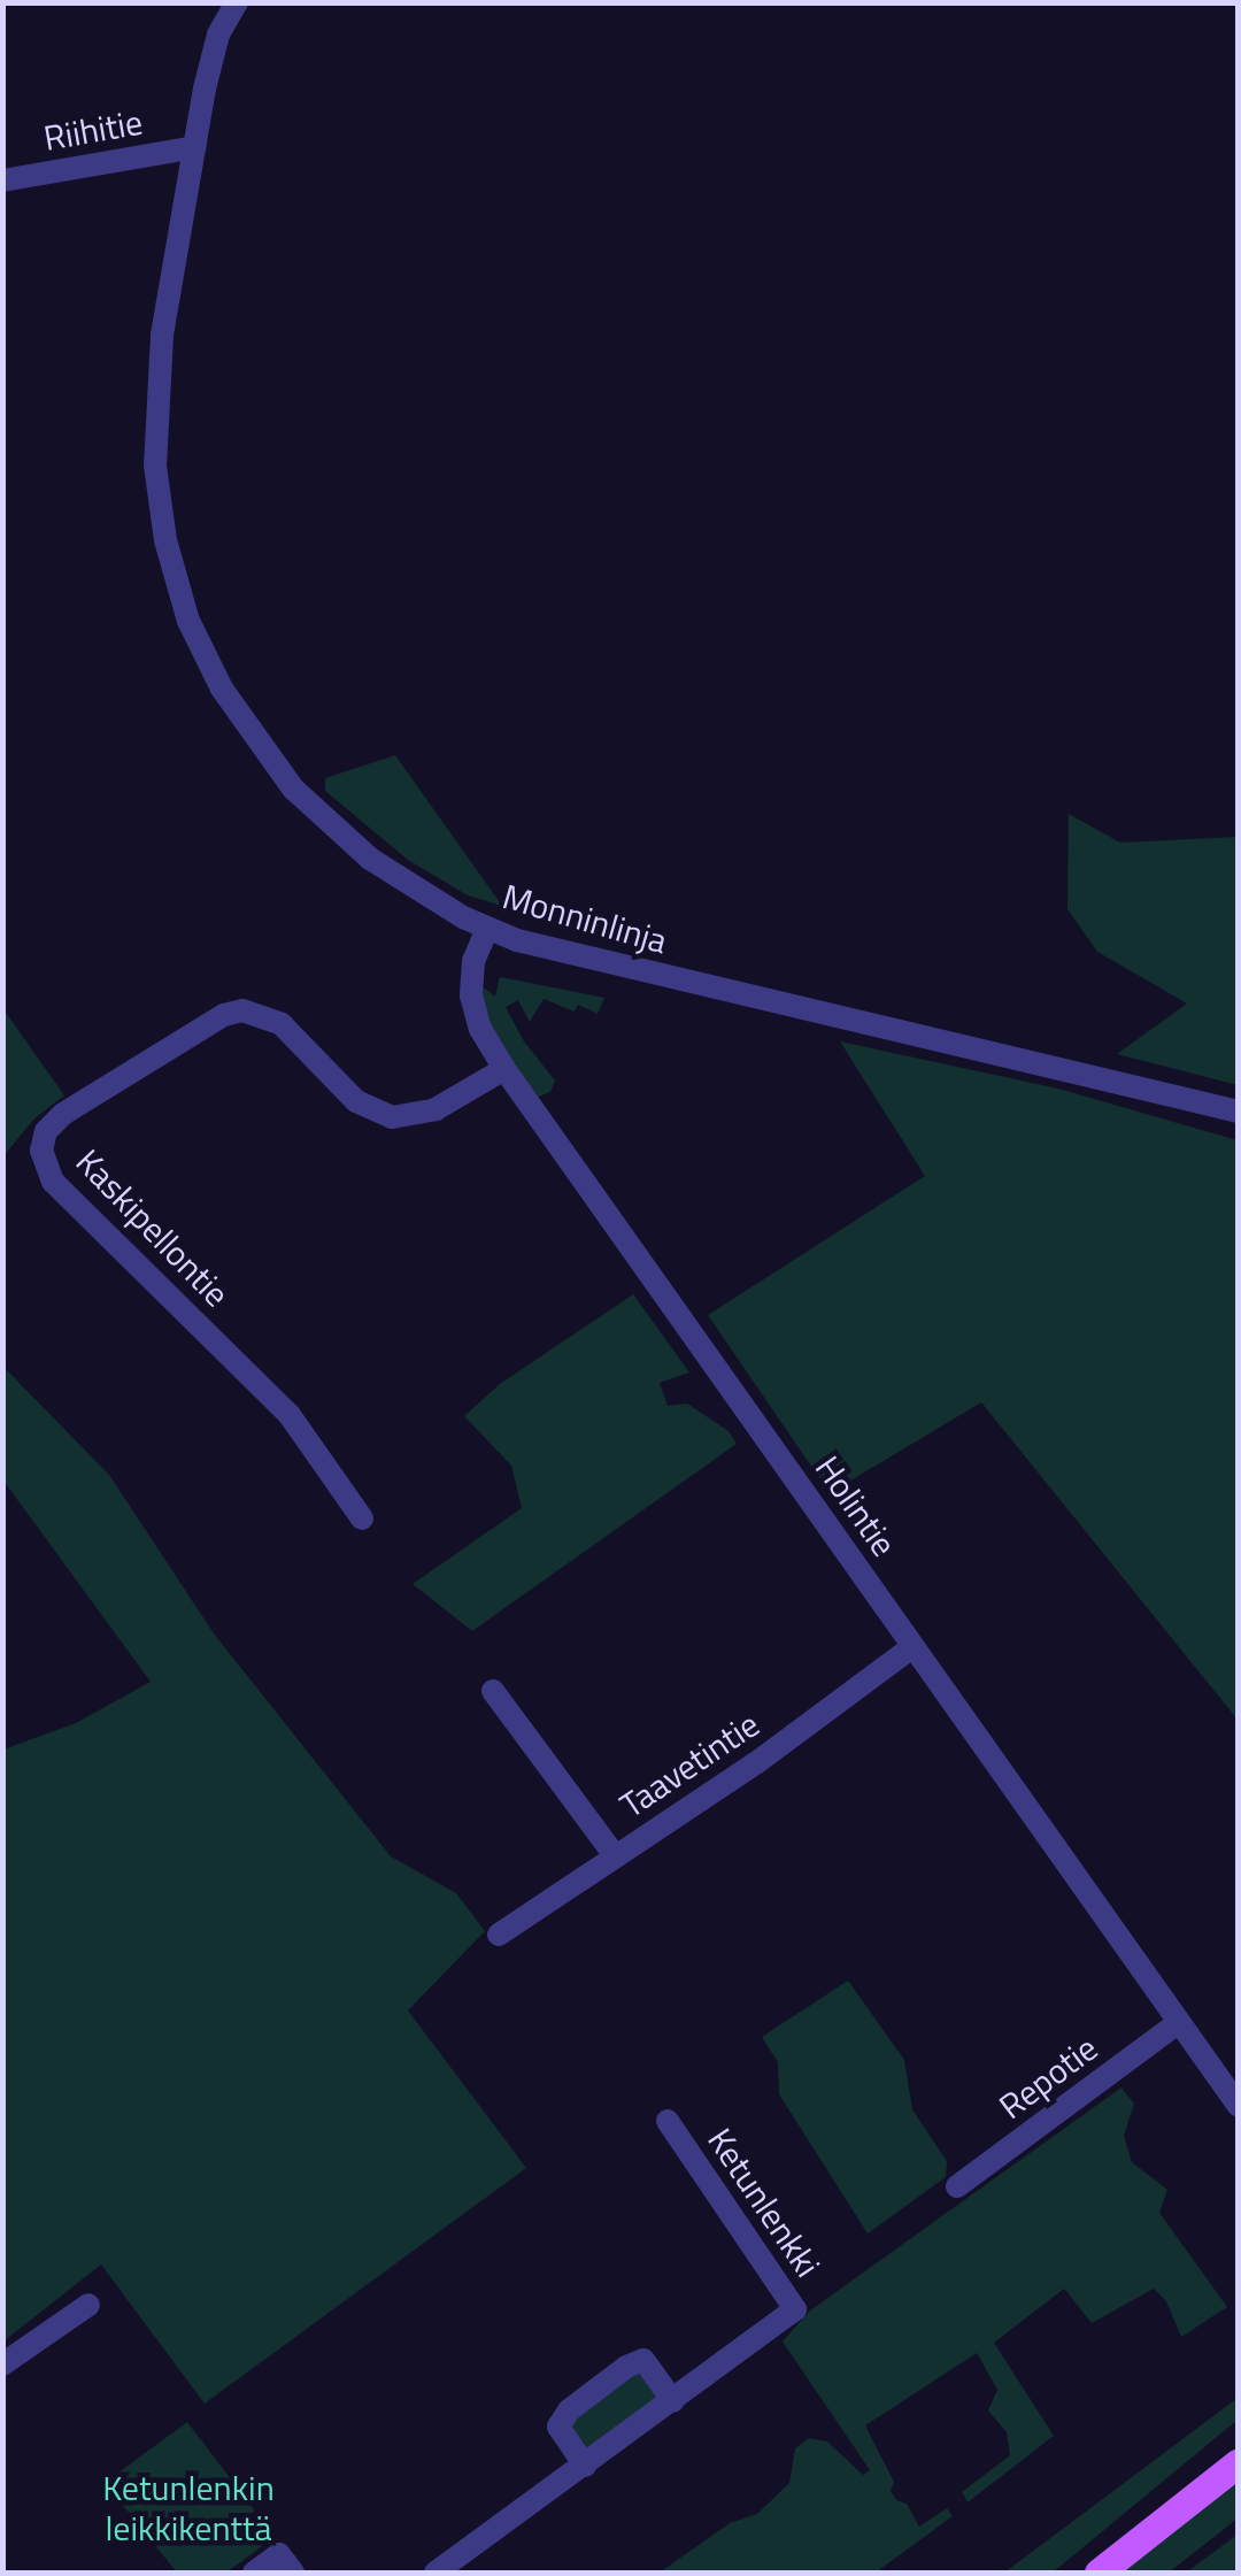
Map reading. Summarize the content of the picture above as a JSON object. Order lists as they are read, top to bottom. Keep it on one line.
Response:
{"streets":{"street":["Riihitie","Monninlinja","Kaskipellontie","Holintie","Taavetintie","Repotie","Ketunlenkki"]},"crossings":[["Riihitie","Monninlinja"],["Monninlinja","Holintie"],["Kaskipellontie","Holintie"],["Holintie","Taavetintie"],["Holintie","Repotie"]],"parks":["Ketunlenkin leikkikenttä"]}
